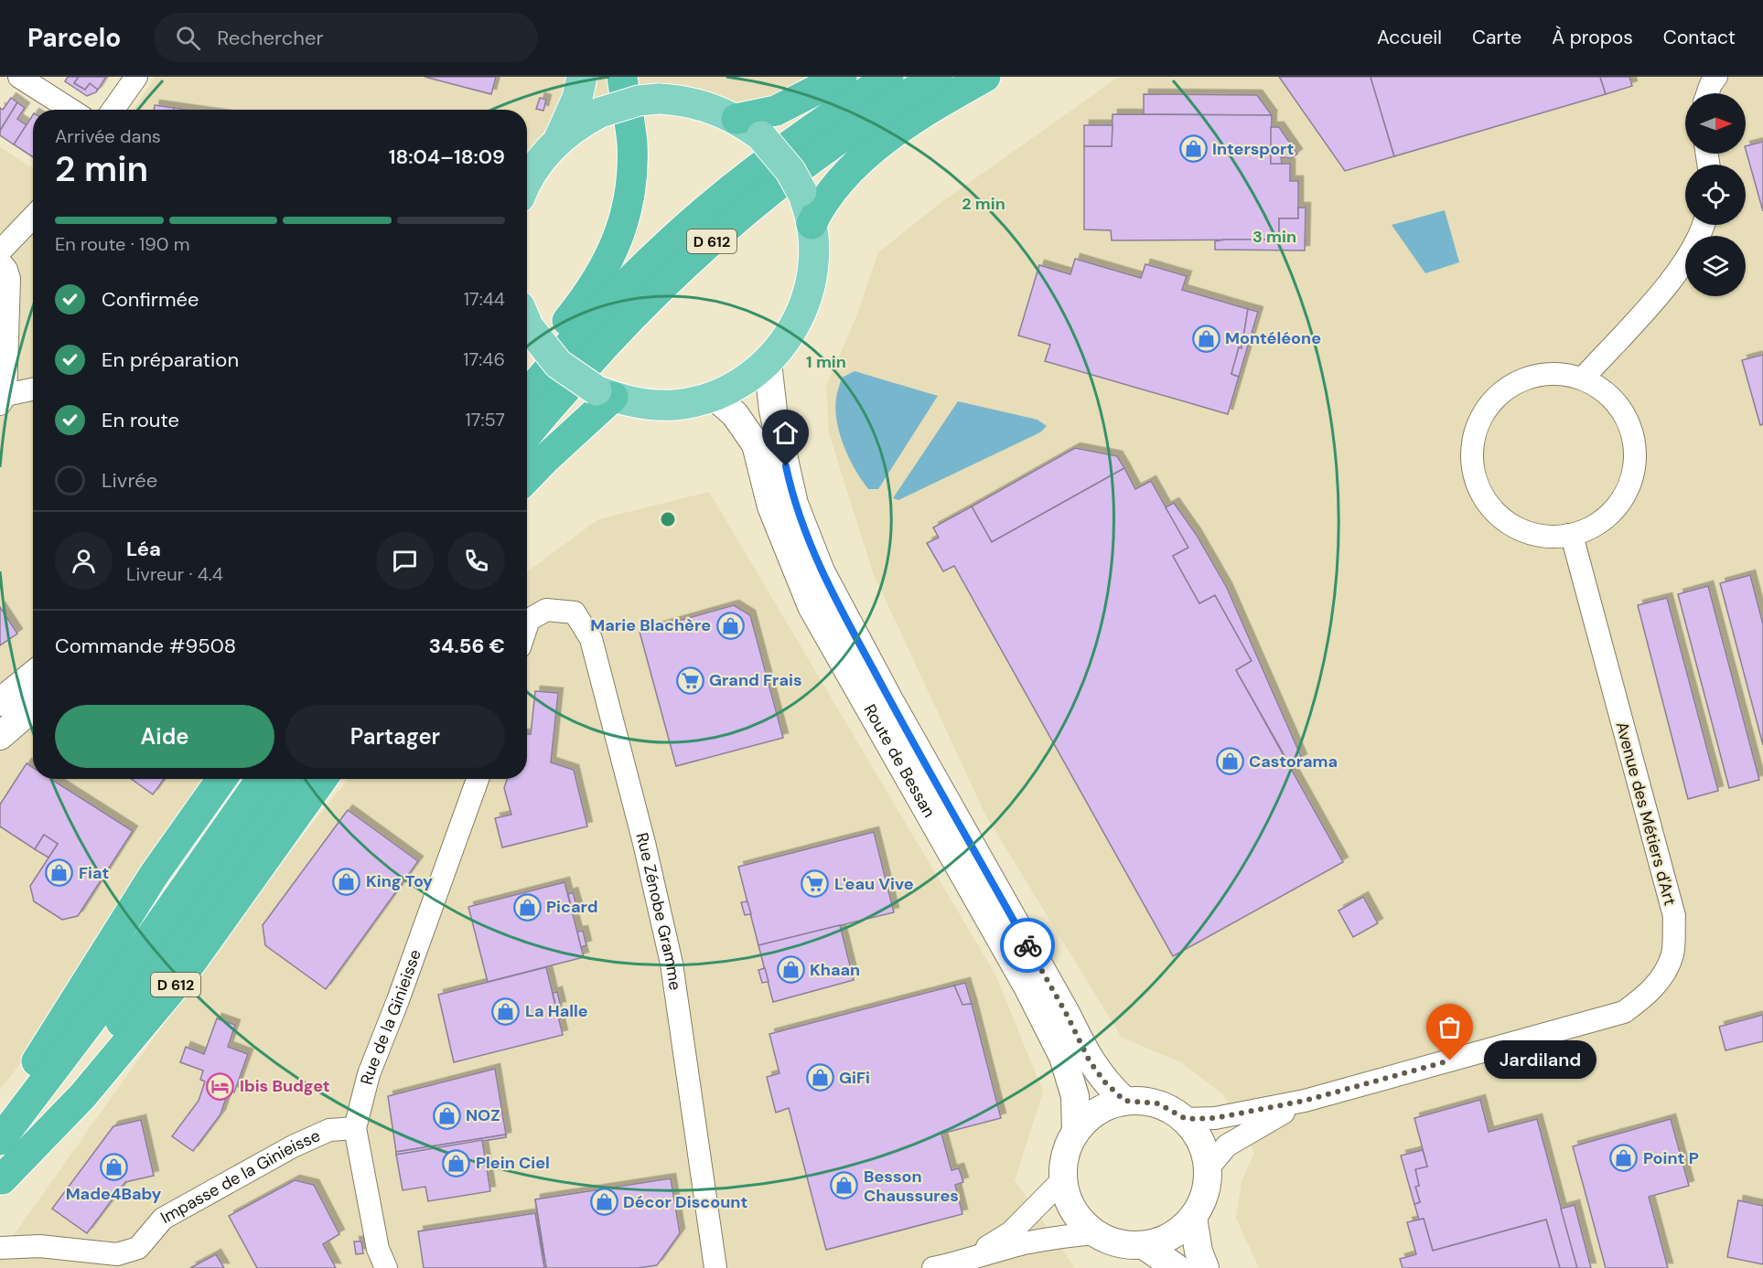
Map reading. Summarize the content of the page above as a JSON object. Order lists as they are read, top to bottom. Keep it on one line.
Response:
{"streets":{"highway":["D 612"],"street":["Route de Bessan","Avenue des Métiers d'Art","Rue Zénobe Gramme","Rue de la Ginieisse","Impasse de la Ginieisse"]},"crossings":[["Route de Bessan","Avenue des Métiers d'Art"],["Rue de la Ginieisse","Impasse de la Ginieisse"]],"places":{"shop":["Intersport","Montéléone","Marie Blachère","Castorama","Fiat","King Toy","Picard","Khaan","La Halle","GiFi","NOZ","Point P","Plein Ciel","Made4Baby","Besson Chaussures","Décor Discount"],"supermarket":["Grand Frais","L'eau Vive"],"other":["Jardiland"],"hotel":["Ibis Budget"]},"north":"right","page":{"header":"Parcelo","search":"Rechercher","nav":["Accueil","Carte","À propos","Contact"],"heading":["2 min","Arrivée dans","18:04–18:09"],"panel":["Léa","Livreur · 4.4","Commande #9508","34.56 €"],"bar":"En route · 190 m","list":[["Confirmée","17:44"],["En préparation","17:46"],["En route","17:57"],"Livrée"],"buttons":["Aide","Partager"],"bubble":"Jardiland"},"rings":["2 min","3 min","1 min"]}
